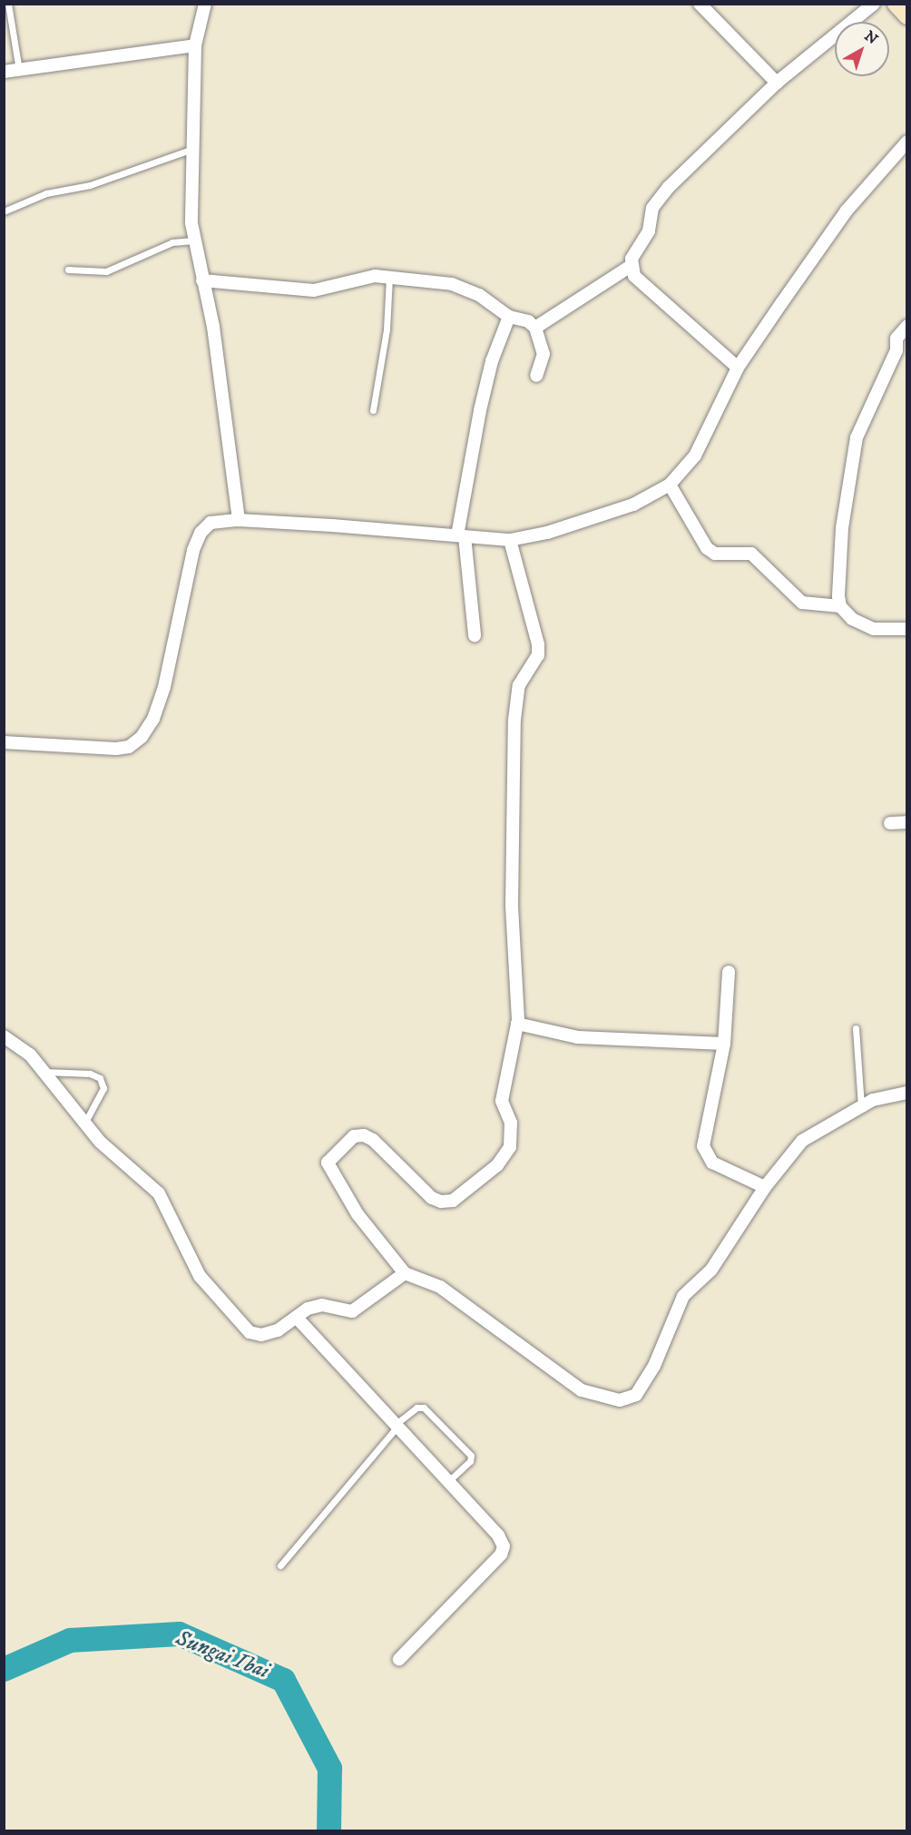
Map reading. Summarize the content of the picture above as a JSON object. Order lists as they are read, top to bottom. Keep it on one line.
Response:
{"water":["Sungai Ibai"],"north":"top right"}
